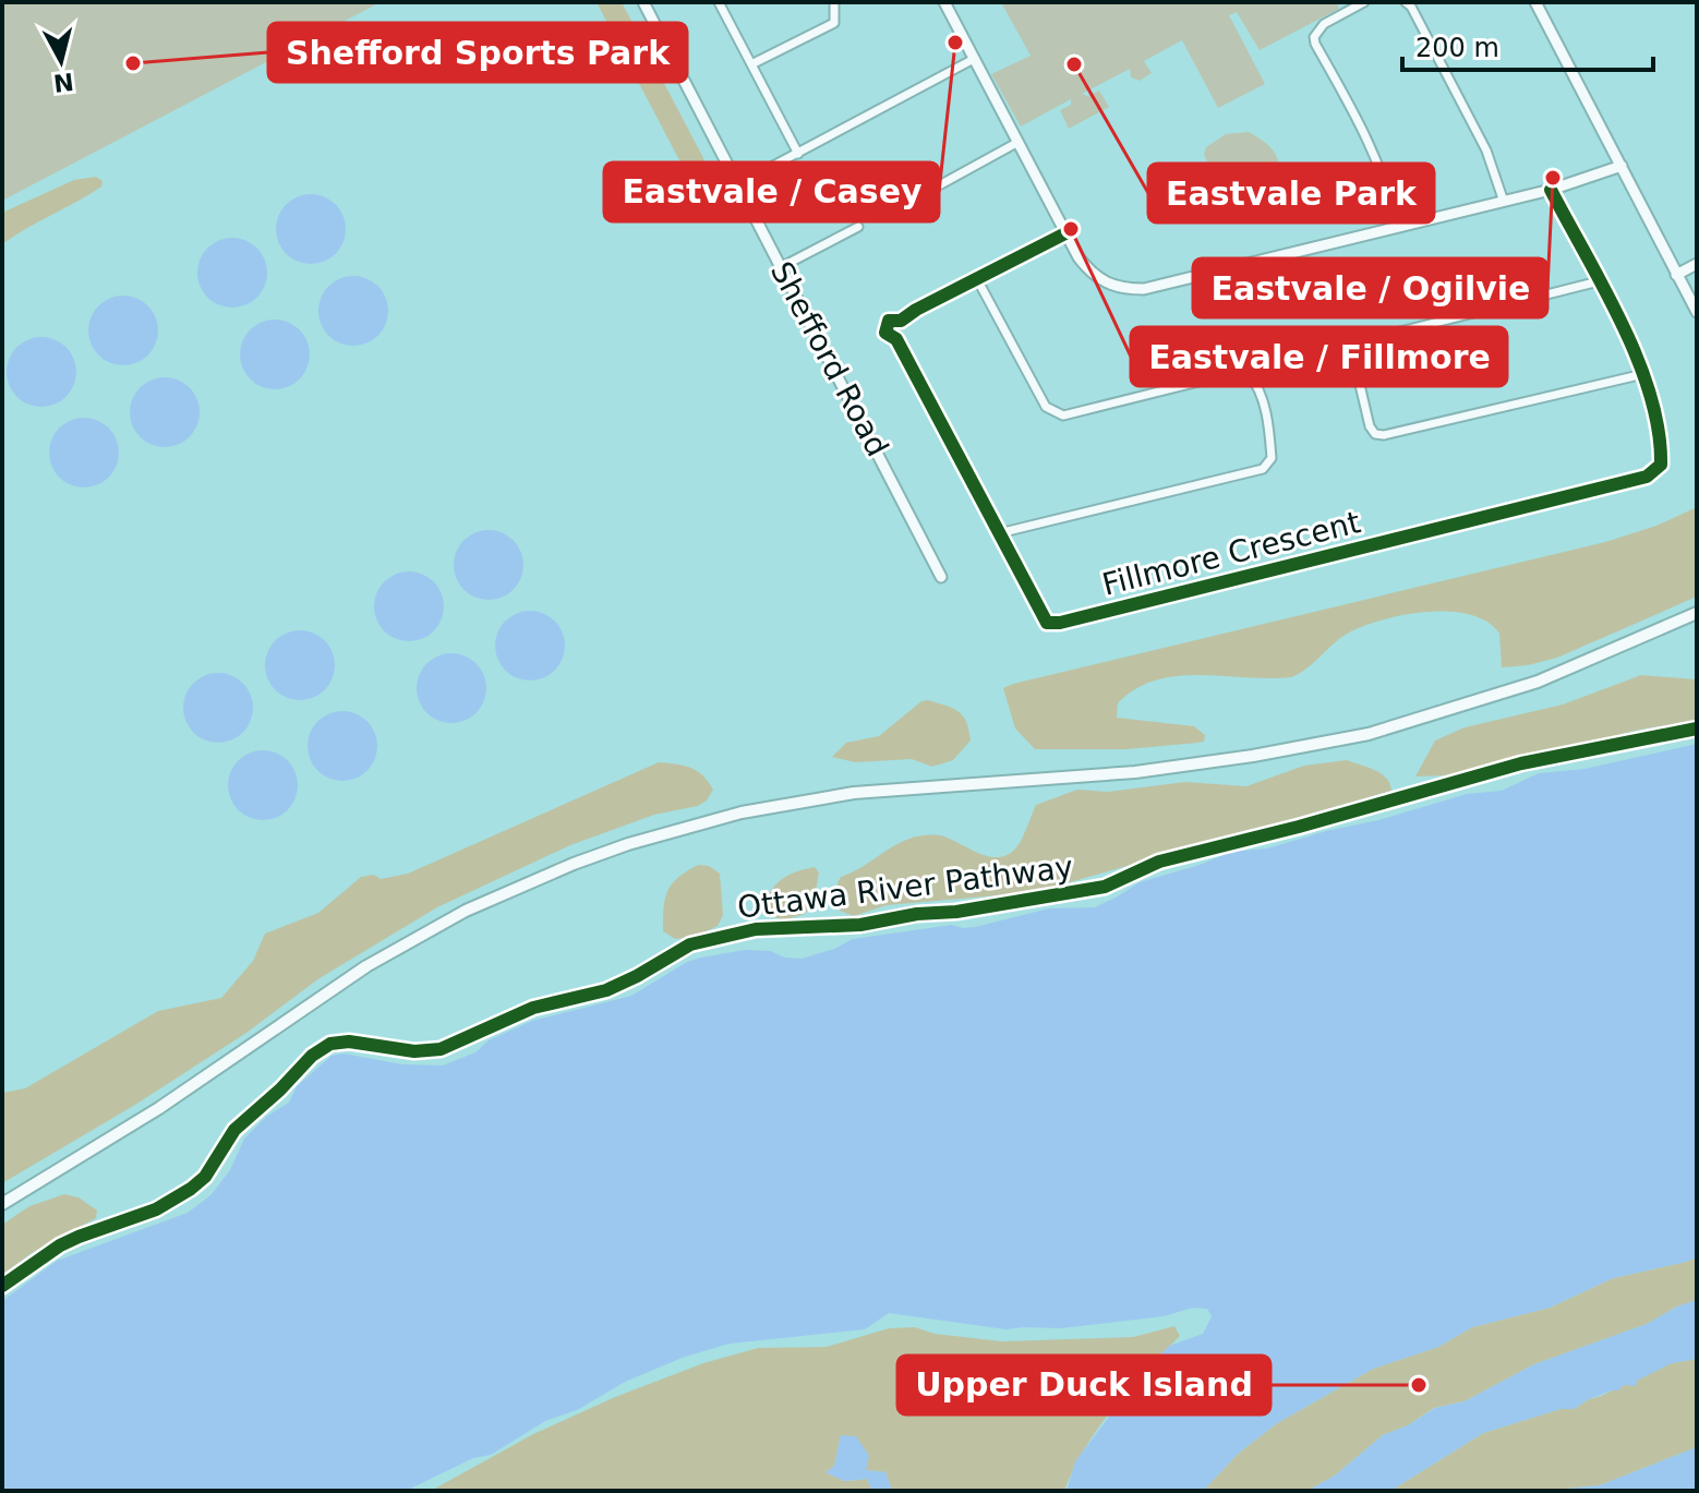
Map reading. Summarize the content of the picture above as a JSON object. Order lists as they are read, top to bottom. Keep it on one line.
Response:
{"streets":{"street":["Shefford Road","Fillmore Crescent"],"cycle path":["Ottawa River Pathway"]},"places":["Eastvale / Casey","Shefford Sports Park","Eastvale Park","Eastvale / Ogilvie","Eastvale / Fillmore","Upper Duck Island"],"scale_bar":"200 m","north":"bottom"}
